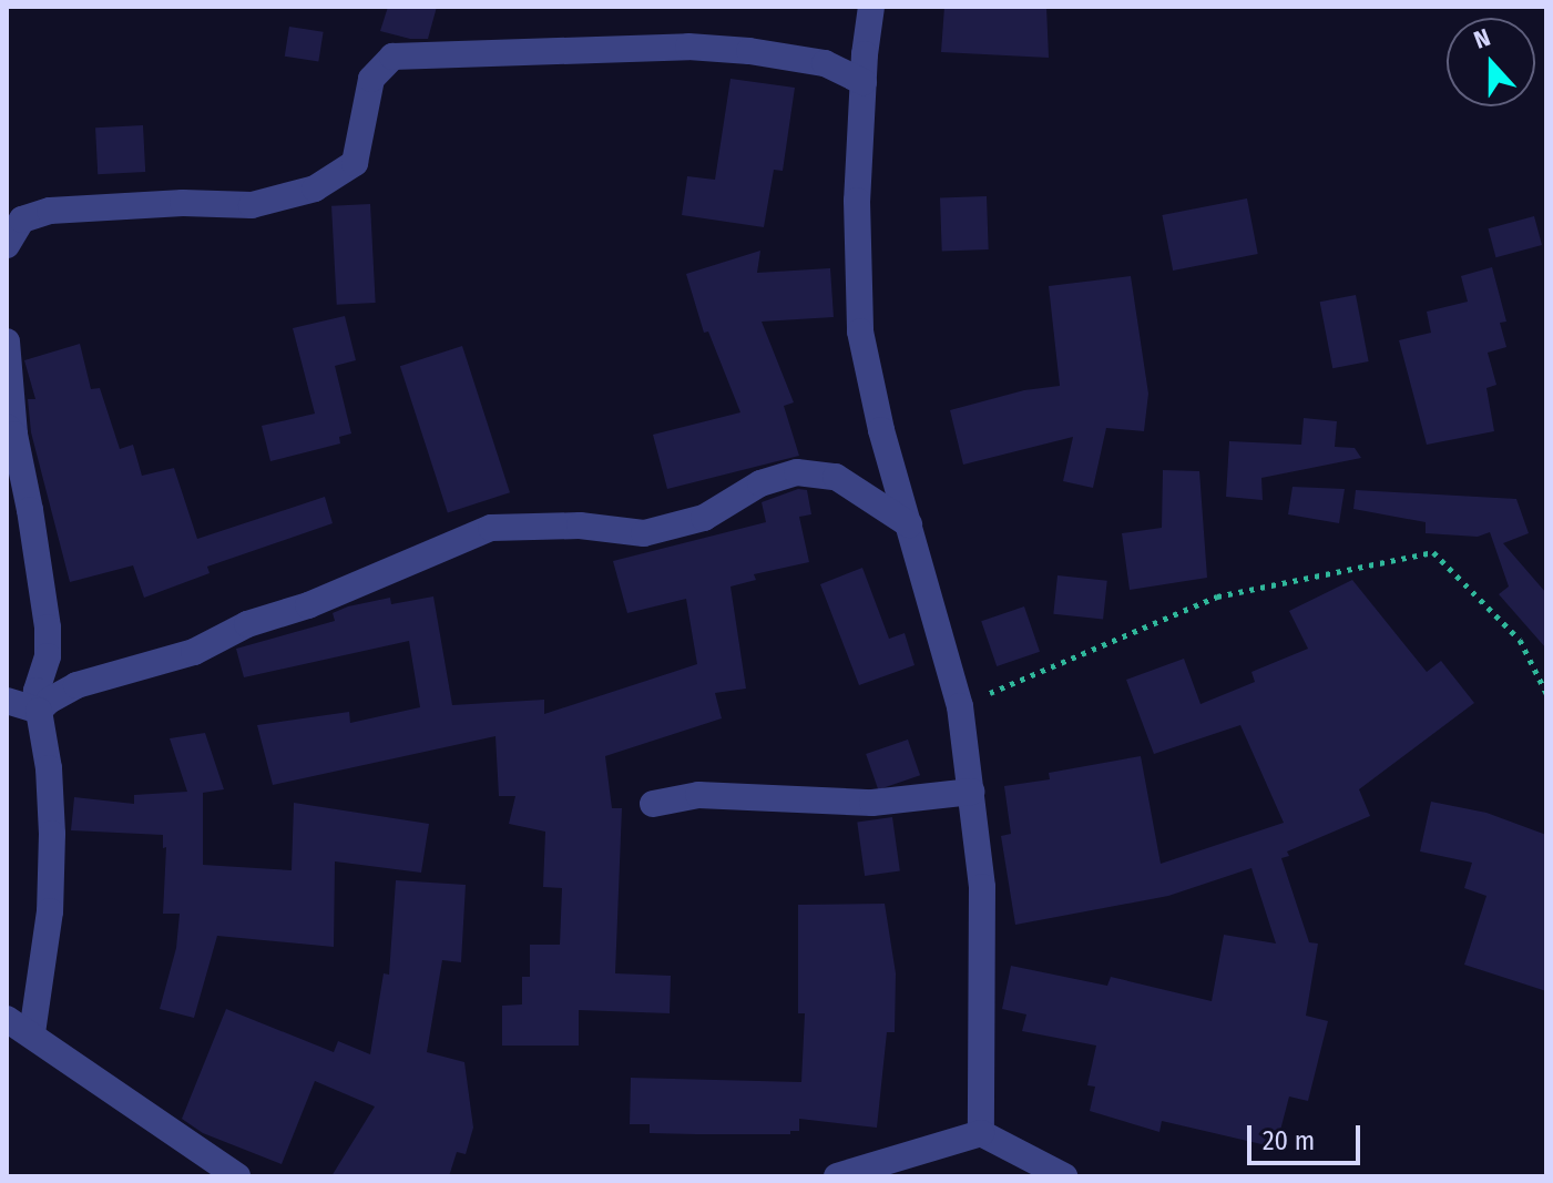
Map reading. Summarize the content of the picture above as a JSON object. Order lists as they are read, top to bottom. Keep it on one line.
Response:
{"scale_bar":"20 m","north":"top"}
